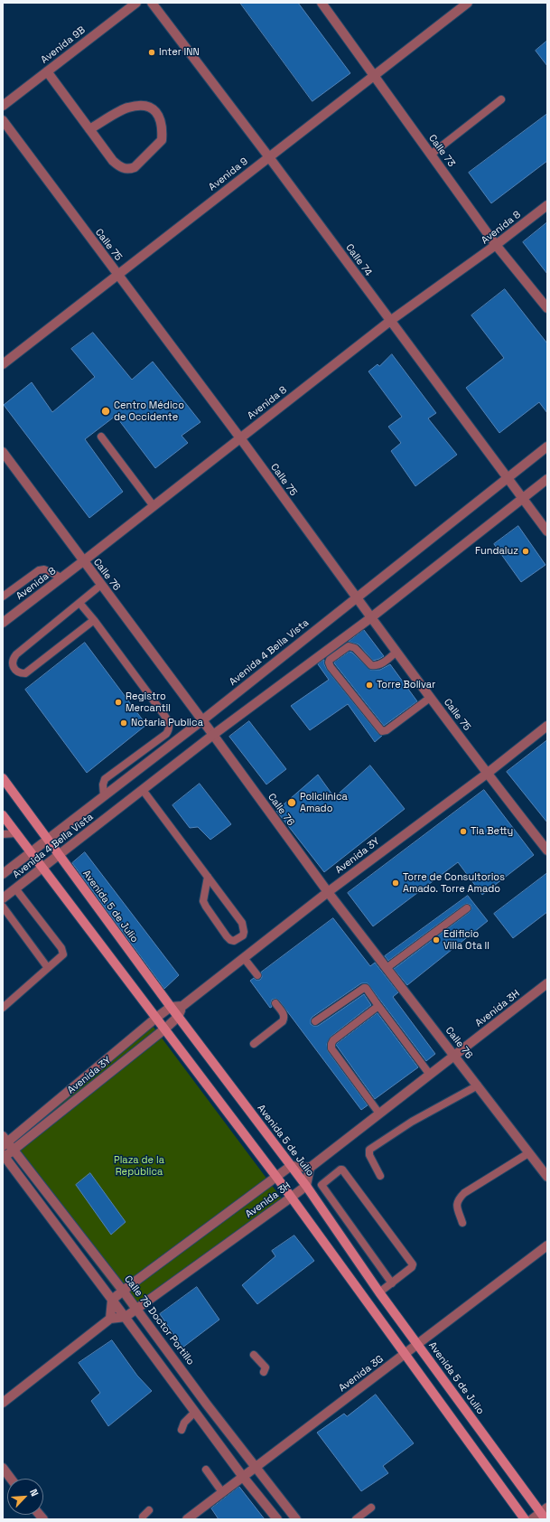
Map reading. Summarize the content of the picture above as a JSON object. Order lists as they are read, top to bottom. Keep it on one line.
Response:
{"streets":{"main road":["Avenida 5 de Julio"],"street":["Avenida 9B","Calle 73","Avenida 9","Avenida 8","Calle 75","Calle 74","Calle 76","Avenida 4 Bella Vista","Avenida 3Y","Avenida 3H","Calle 78 Doctor Portillo","Avenida 3G"]},"crossings":[["Calle 73","Avenida 9"],["Calle 73","Avenida 8"],["Avenida 9","Calle 75"],["Avenida 9","Calle 74"],["Avenida 8","Calle 75"],["Avenida 8","Calle 74"],["Avenida 8","Calle 76"],["Calle 75","Avenida 4 Bella Vista"],["Calle 75","Avenida 3Y"],["Calle 74","Avenida 4 Bella Vista"],["Calle 76","Avenida 4 Bella Vista"],["Calle 76","Avenida 3Y"],["Calle 76","Avenida 3H"],["Avenida 4 Bella Vista","Avenida 5 de Julio"],["Avenida 3Y","Avenida 5 de Julio"],["Avenida 3Y","Calle 78 Doctor Portillo"],["Avenida 5 de Julio","Avenida 3H"],["Avenida 5 de Julio","Avenida 3G"],["Avenida 3H","Calle 78 Doctor Portillo"],["Calle 78 Doctor Portillo","Avenida 3G"]],"parks":["Plaza de la República"],"places":["Inter INN","Centro Médico de Occidente","Fundaluz","Torre Bolivar","Registro Mercantil","Notaria Publica","Policlínica Amado","Tia Betty","Torre de Consultorios Amado. Torre Amado","Edificio Villa Ota II"],"north":"top right"}
